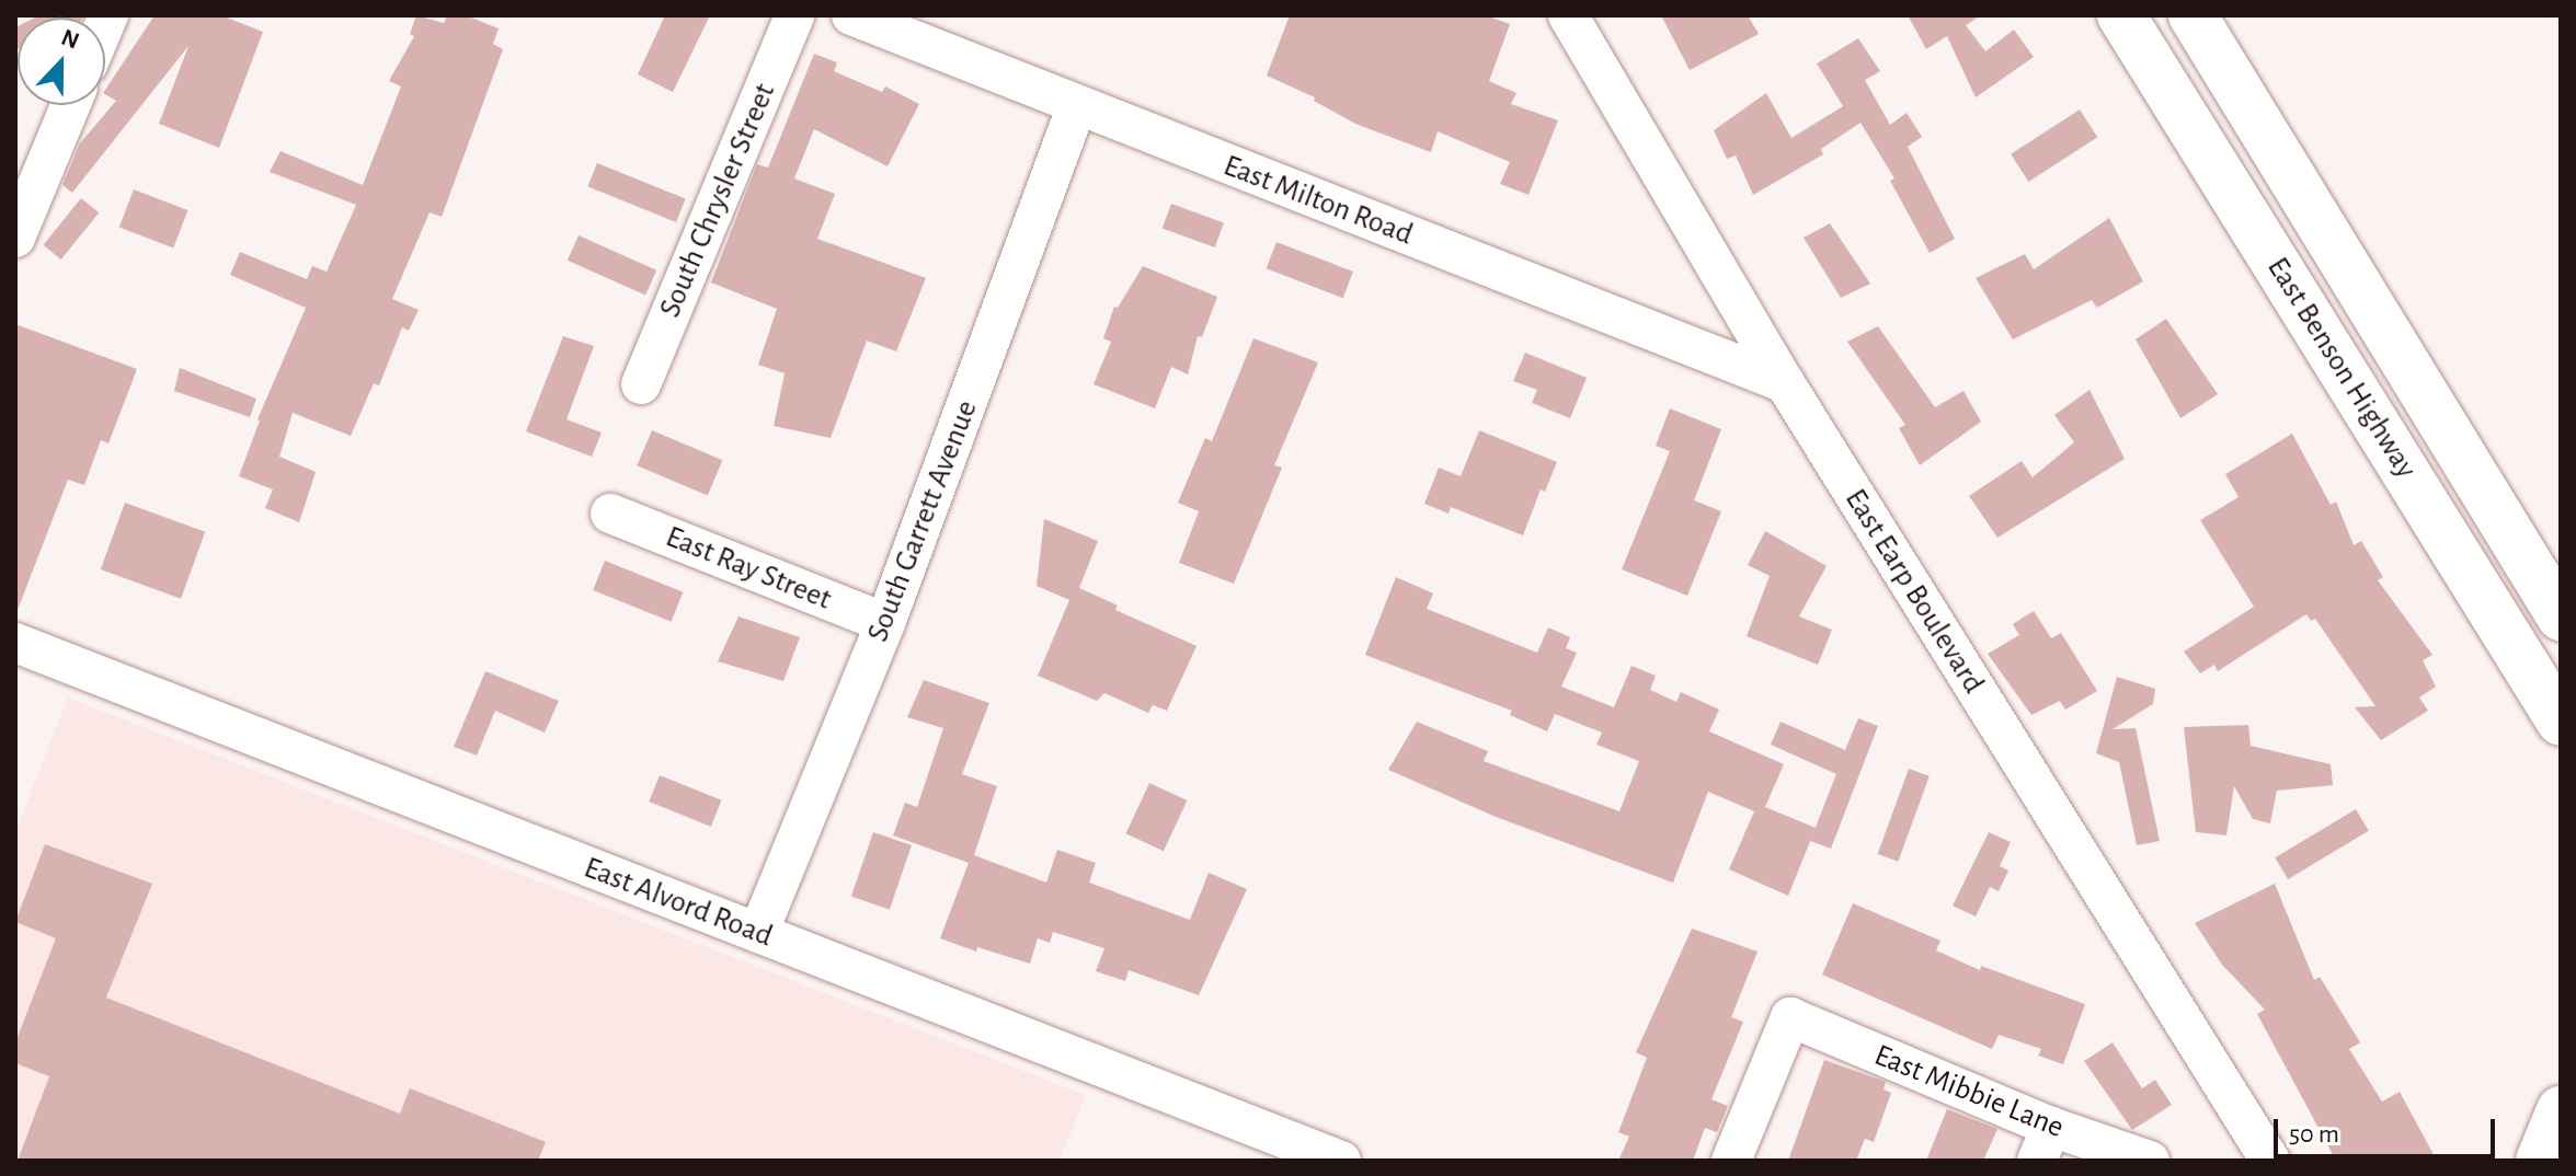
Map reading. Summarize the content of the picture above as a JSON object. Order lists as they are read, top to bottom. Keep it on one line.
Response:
{"streets":{"main road":["East Benson Highway"],"street":["South Chrysler Street","East Milton Road","South Garrett Avenue","East Ray Street","East Earp Boulevard","East Alvord Road","East Mibbie Lane"]},"crossings":[["East Milton Road","South Garrett Avenue"],["East Milton Road","East Earp Boulevard"],["South Garrett Avenue","East Ray Street"],["South Garrett Avenue","East Alvord Road"]],"scale_bar":"50 m","north":"top"}
